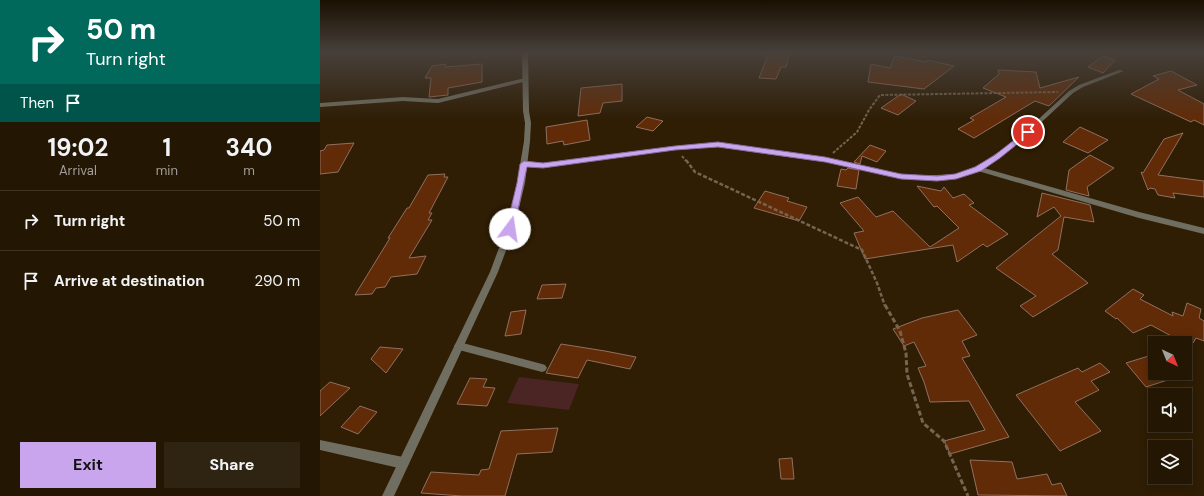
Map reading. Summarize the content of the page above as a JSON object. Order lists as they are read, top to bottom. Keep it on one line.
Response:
{"north":"bottom right","page":{"turn":["50 m","Turn right"],"then":"Then","eta":["19:02","Arrival","1","min","340","m"],"list":[{"name":"Turn right","value":"50 m"},{"name":"Arrive at destination","value":"290 m"}],"buttons":["Exit","Share"]}}
